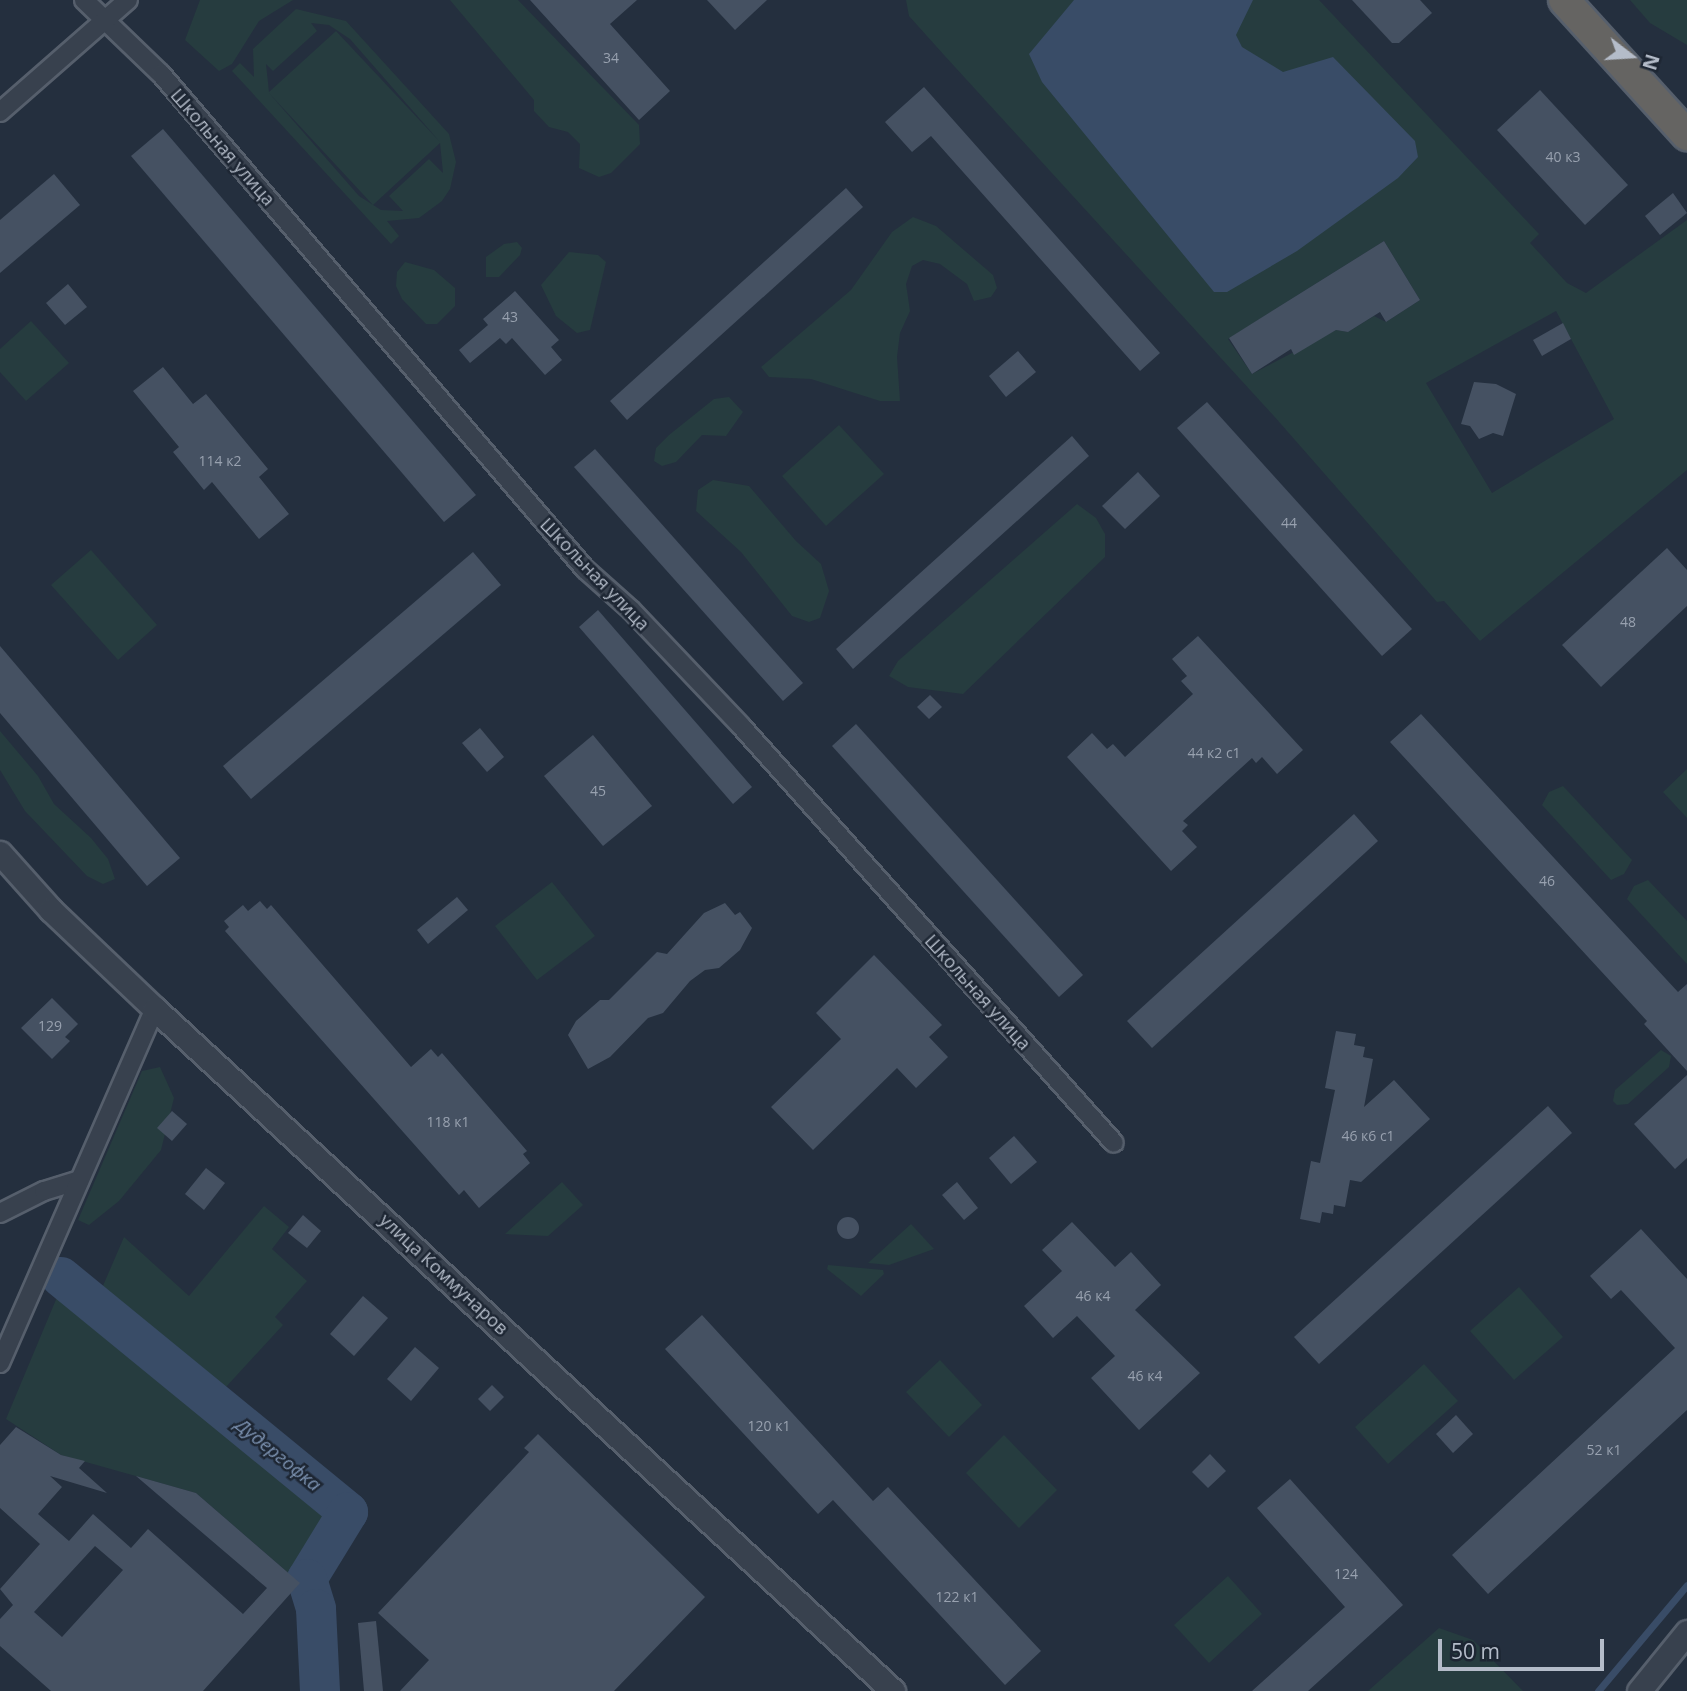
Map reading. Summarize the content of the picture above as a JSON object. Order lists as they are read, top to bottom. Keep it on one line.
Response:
{"streets":{"street":["Школьная улица","улица Коммунаров"]},"water":["Дудергофка"],"house_numbers":["34","40 к3","43","114 к2","44","48","44 к2 с1","45","46","129","118 к1","46 к6 с1","46 к4","46 к4","120 к1","52 к1","124","122 к1"],"scale_bar":"50 m","north":"right"}
